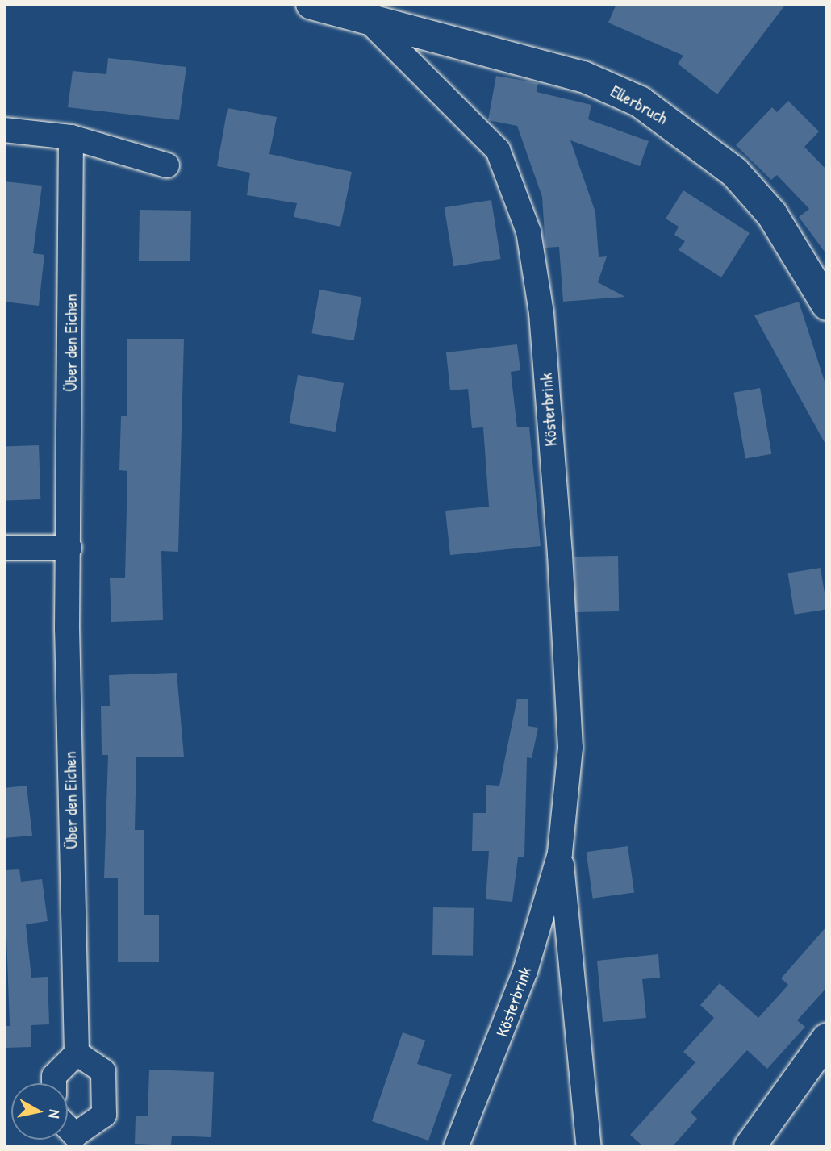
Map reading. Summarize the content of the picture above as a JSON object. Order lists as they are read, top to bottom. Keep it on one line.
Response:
{"streets":{"street":["Ellerbruch","Über den Eichen","Kösterbrink"]},"crossings":[["Ellerbruch","Kösterbrink"]],"north":"right"}
